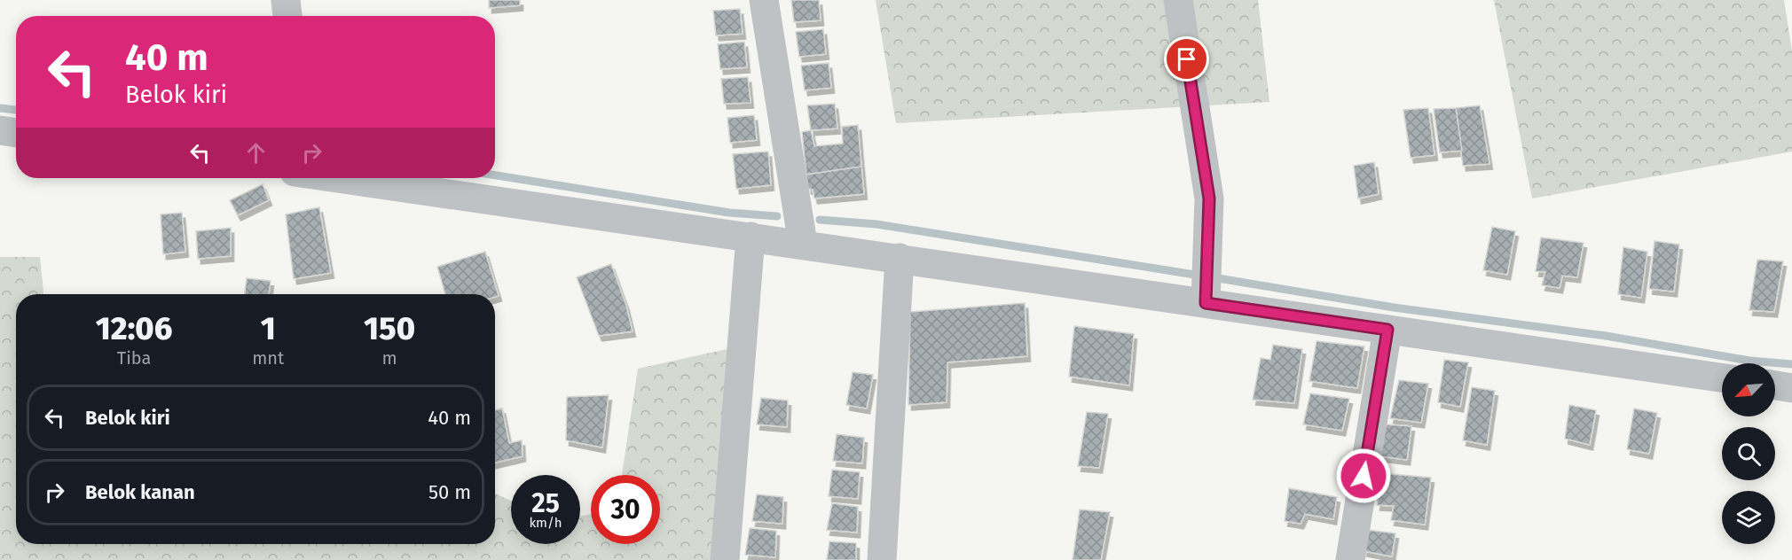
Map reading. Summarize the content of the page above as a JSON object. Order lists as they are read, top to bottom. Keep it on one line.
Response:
{"north":"bottom left","page":{"turn":["40 m","Belok kiri"],"eta":["12:06","Tiba","1","mnt","150","m"],"list":[{"name":"Belok kiri","value":"40 m"},{"name":"Belok kanan","value":"50 m"}],"speed":"25 km/h","limit":"30"}}
